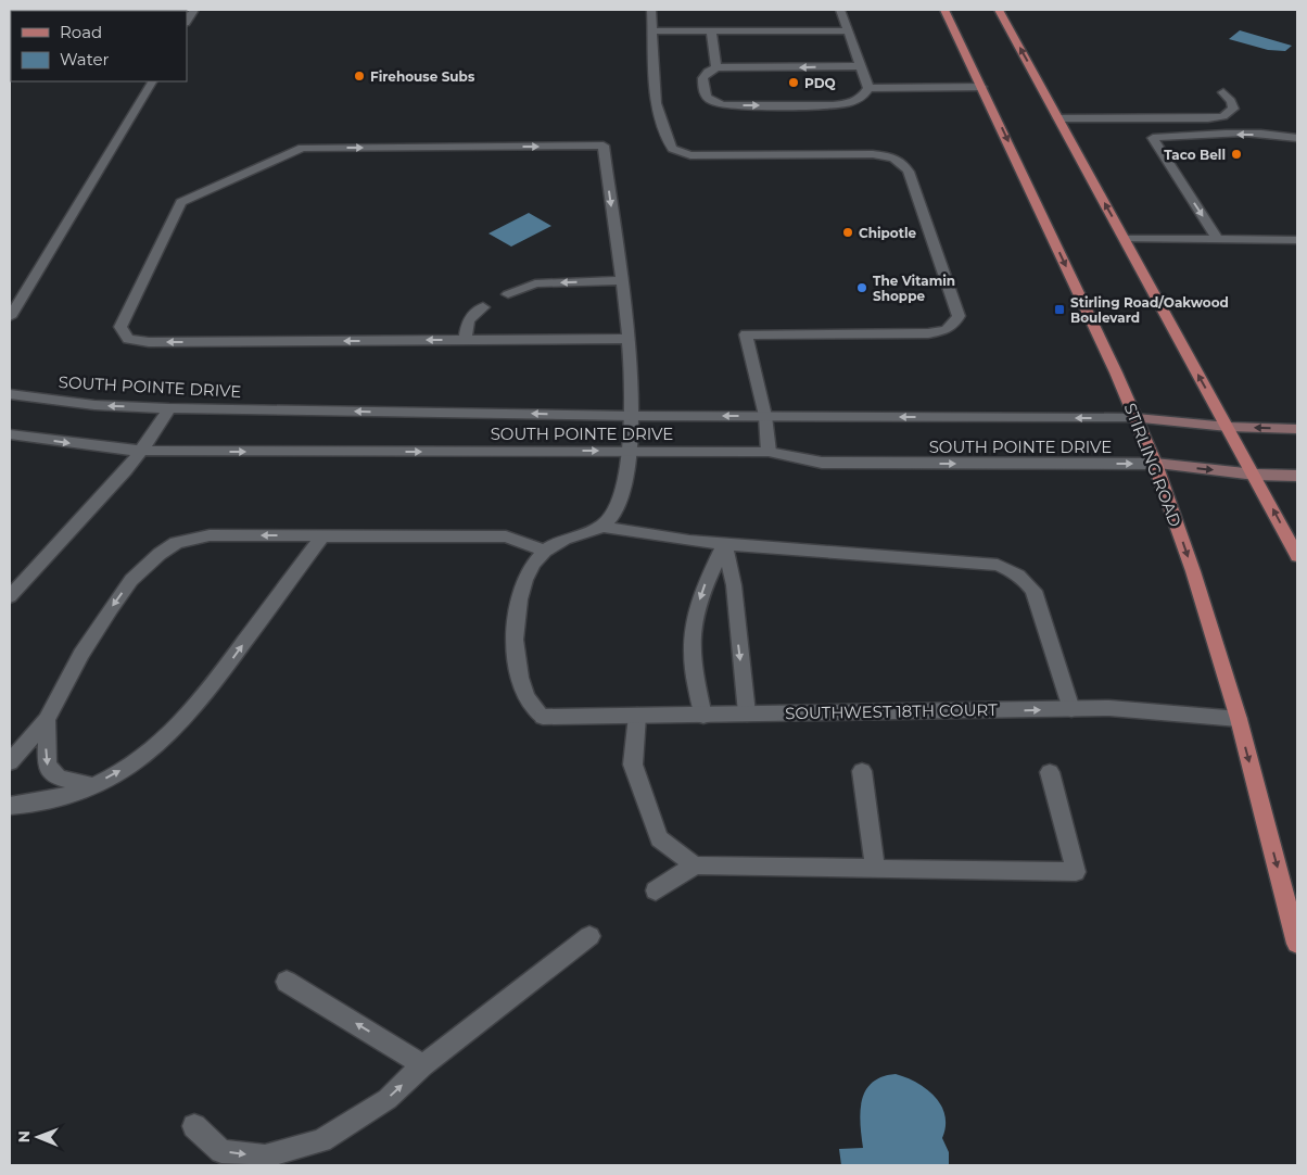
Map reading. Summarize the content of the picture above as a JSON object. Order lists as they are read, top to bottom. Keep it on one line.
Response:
{"streets":{"main road":["STIRLING ROAD"],"street":["SOUTH POINTE DRIVE","SOUTHWEST 18TH COURT"]},"crossings":[["SOUTH POINTE DRIVE","STIRLING ROAD"],["STIRLING ROAD","SOUTHWEST 18TH COURT"]],"one_way":["SOUTHWEST 18TH COURT"],"places":{"other":["Firehouse Subs","PDQ","Taco Bell","Chipotle","The Vitamin Shoppe"],"transit":["Stirling Road/Oakwood Boulevard"]},"legend":["Road","Water"],"north":"left"}
